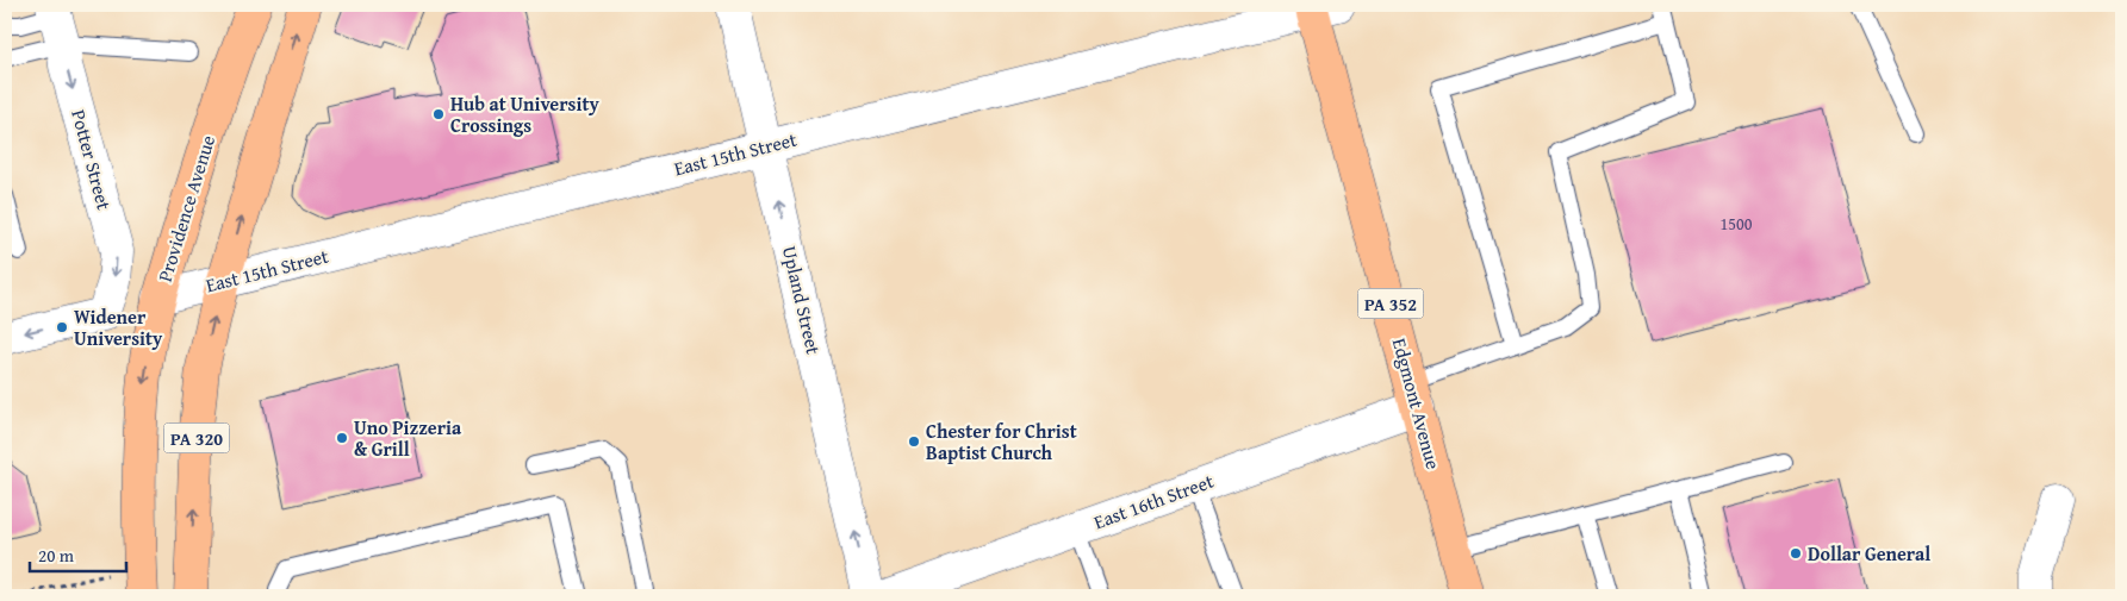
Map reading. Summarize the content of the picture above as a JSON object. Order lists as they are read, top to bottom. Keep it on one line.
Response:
{"streets":{"main road":["Providence Avenue","PA 352","Edgmont Avenue","PA 320"],"street":["East 15th Street","Potter Street","Upland Street","East 16th Street"]},"crossings":[["East 15th Street","Providence Avenue"],["East 15th Street","Upland Street"],["East 15th Street","Edgmont Avenue"],["East 15th Street","PA 320"],["Edgmont Avenue","East 16th Street"]],"one_way":["Upland Street"],"places":["Hub at University Crossings","Widener University","Uno Pizzeria & Grill","Chester for Christ Baptist Church","Dollar General"],"house_numbers":["1500"],"scale_bar":"20 m"}
